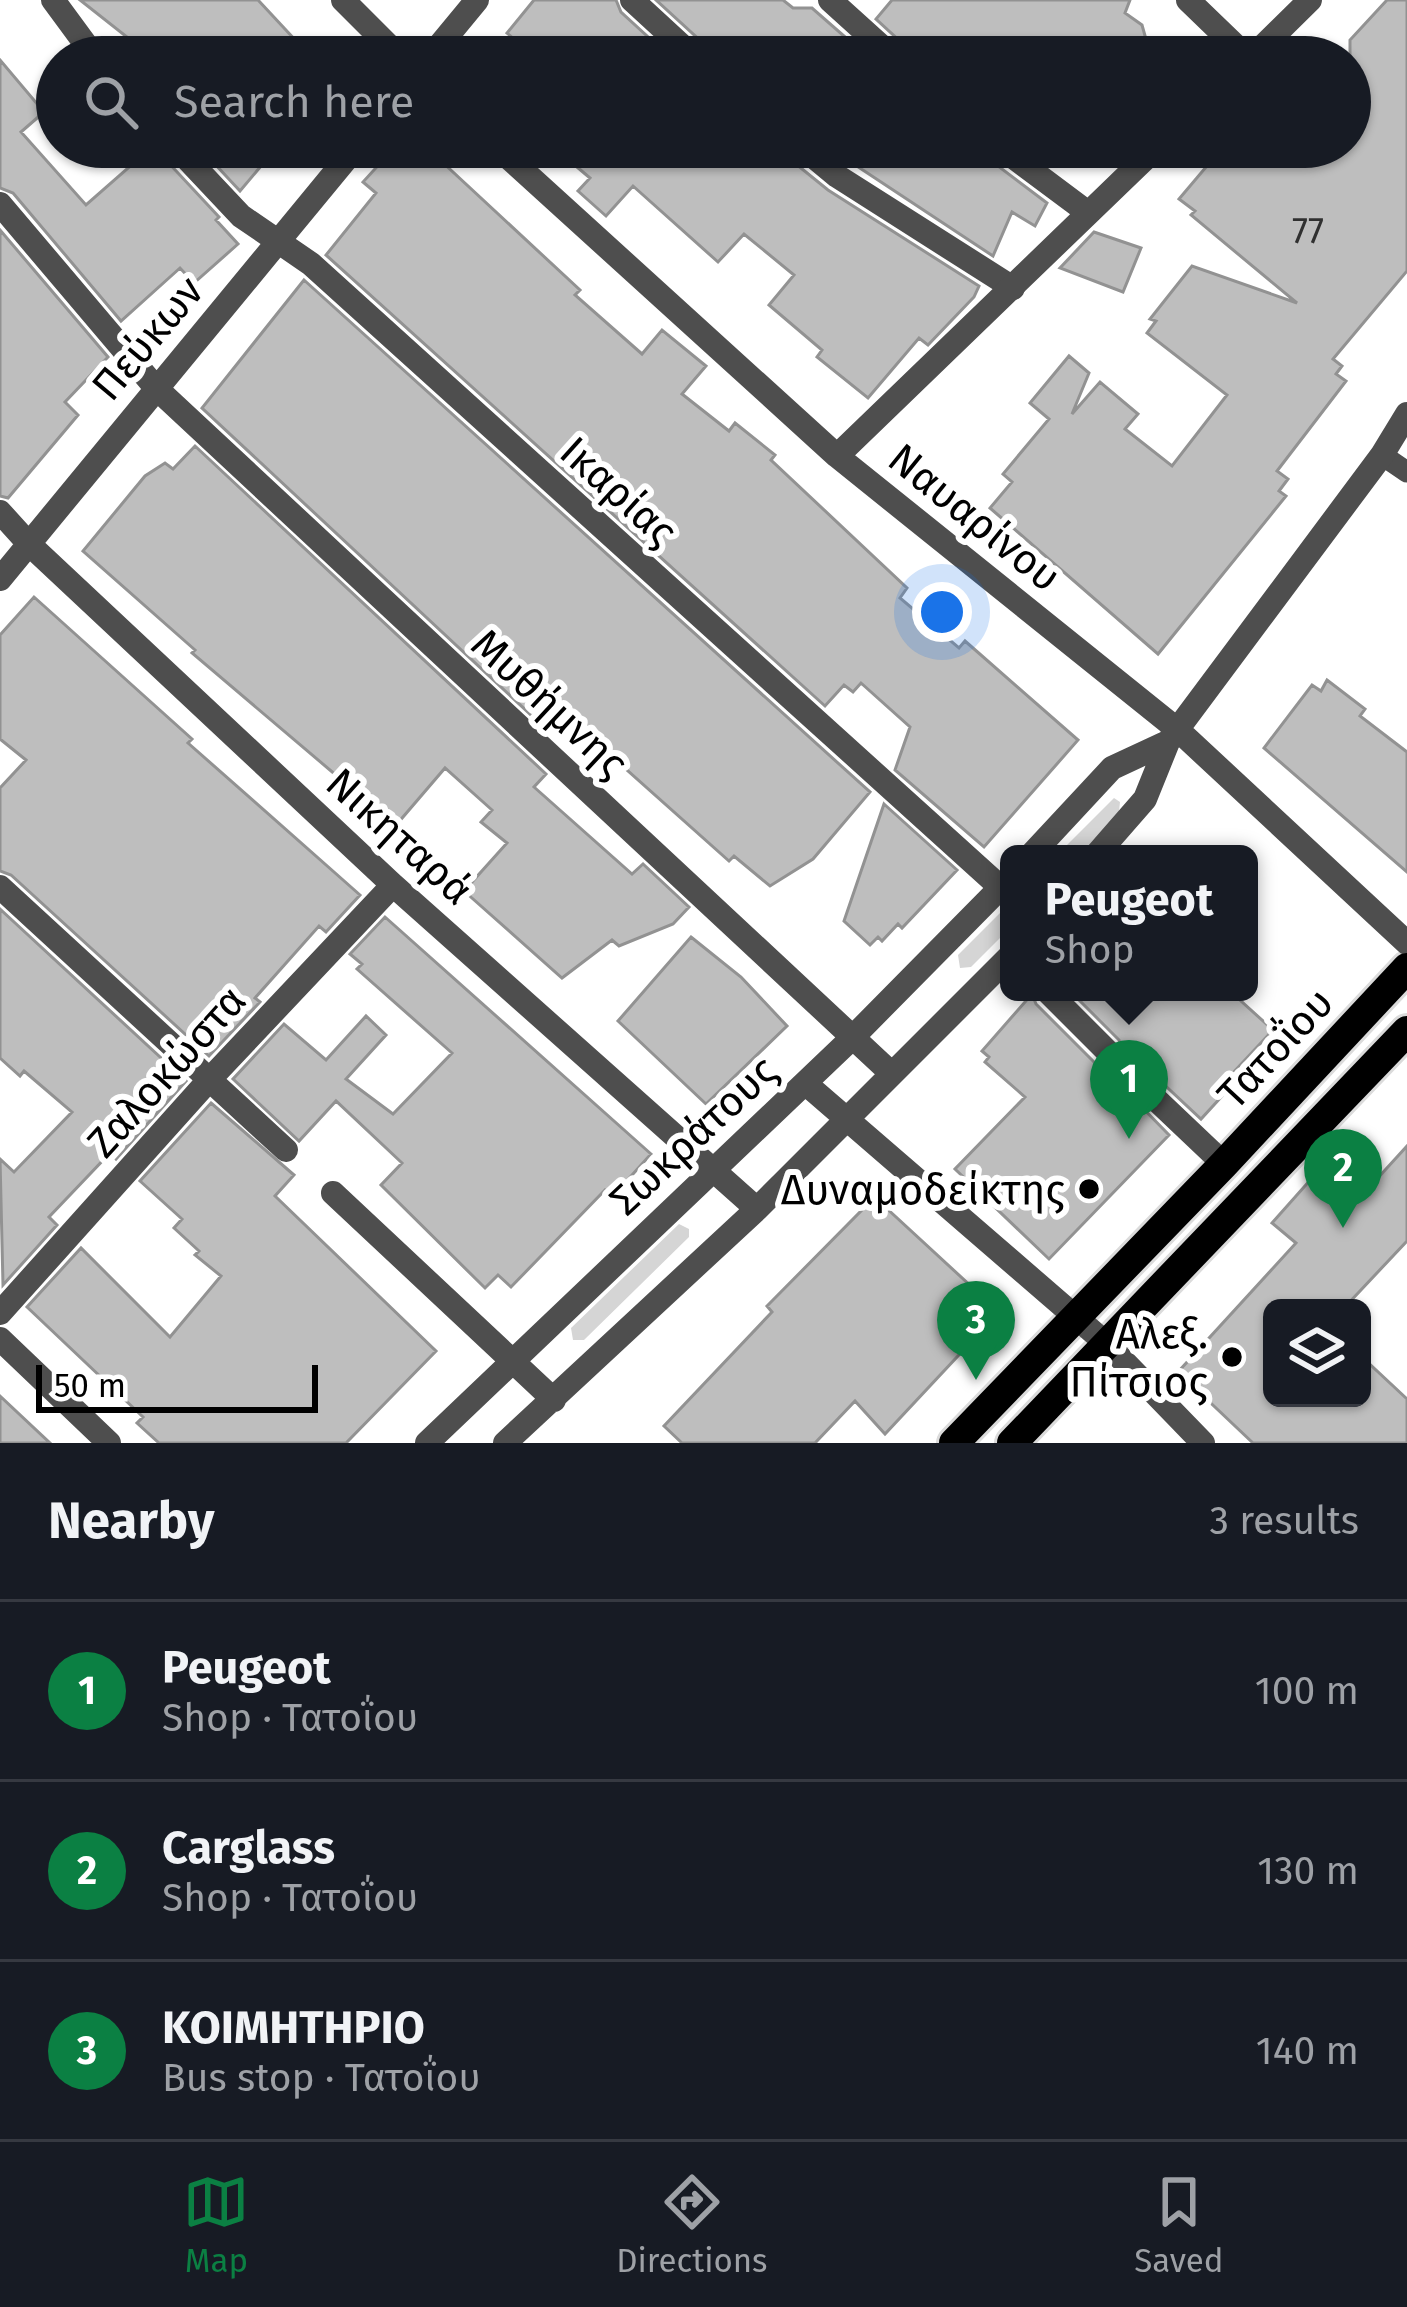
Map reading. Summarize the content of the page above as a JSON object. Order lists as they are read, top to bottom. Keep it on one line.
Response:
{"streets":{"main road":["Τατοΐου"],"street":["Πεύκων","Ικαρίας","Ναυαρίνου","Μυθήμνης","Νικηταρά","Ζαλοκώστα","Σωκράτους"]},"crossings":[["Πεύκων","Ικαρίας"],["Πεύκων","Μυθήμνης"],["Πεύκων","Νικηταρά"],["Μυθήμνης","Σωκράτους"],["Νικηταρά","Ζαλοκώστα"],["Νικηταρά","Σωκράτους"]],"places":["Δυναμοδείκτης","Αλεξ. Πίτσιος"],"house_numbers":["77"],"scale_bar":"50 m","page":{"search":"Search here","popup":["Peugeot","Shop"],"pins":["1","2","3"],"scale":"50 m","heading":["Nearby","3 results"],"list":[{"mark":"1","name":"Peugeot","note":"Shop · Τατοΐου","value":"100 m"},{"mark":"2","name":"Carglass","note":"Shop · Τατοΐου","value":"130 m"},{"mark":"3","name":"ΚΟΙΜΗΤΗΡΙΟ","note":"Bus stop · Τατοΐου","value":"140 m"}],"nav":["Map","Directions","Saved"]}}
